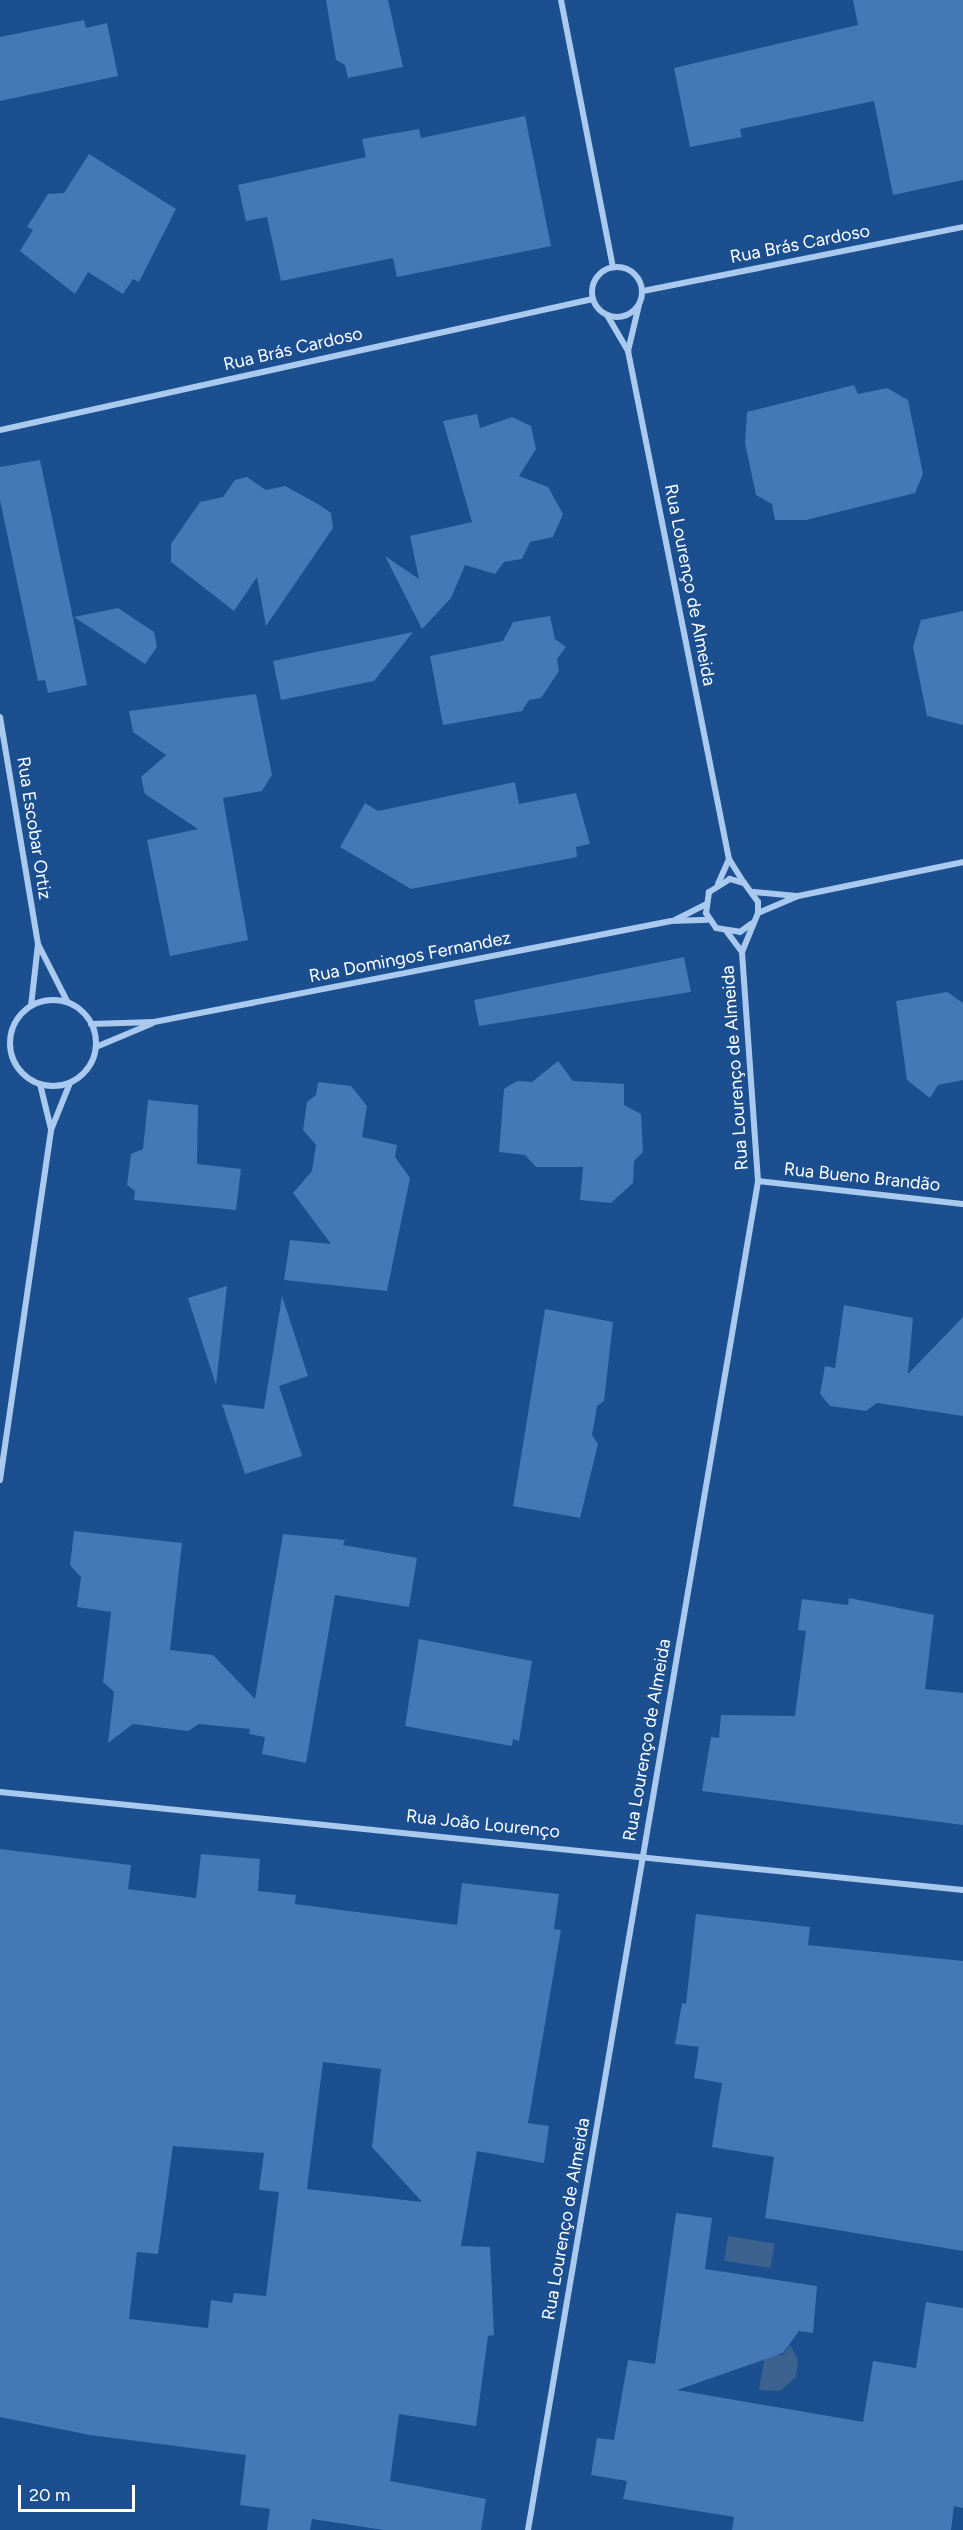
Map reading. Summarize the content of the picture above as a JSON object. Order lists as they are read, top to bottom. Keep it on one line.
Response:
{"streets":{"street":["Rua Brás Cardoso","Rua Lourenço de Almeida","Rua Escobar Ortiz","Rua Domingos Fernandez","Rua Bueno Brandão","Rua João Lourenço"]},"crossings":[["Rua Brás Cardoso","Rua Lourenço de Almeida"],["Rua Lourenço de Almeida","Rua Domingos Fernandez"],["Rua Lourenço de Almeida","Rua Bueno Brandão"],["Rua Lourenço de Almeida","Rua João Lourenço"],["Rua Escobar Ortiz","Rua Domingos Fernandez"]],"scale_bar":"20 m"}
